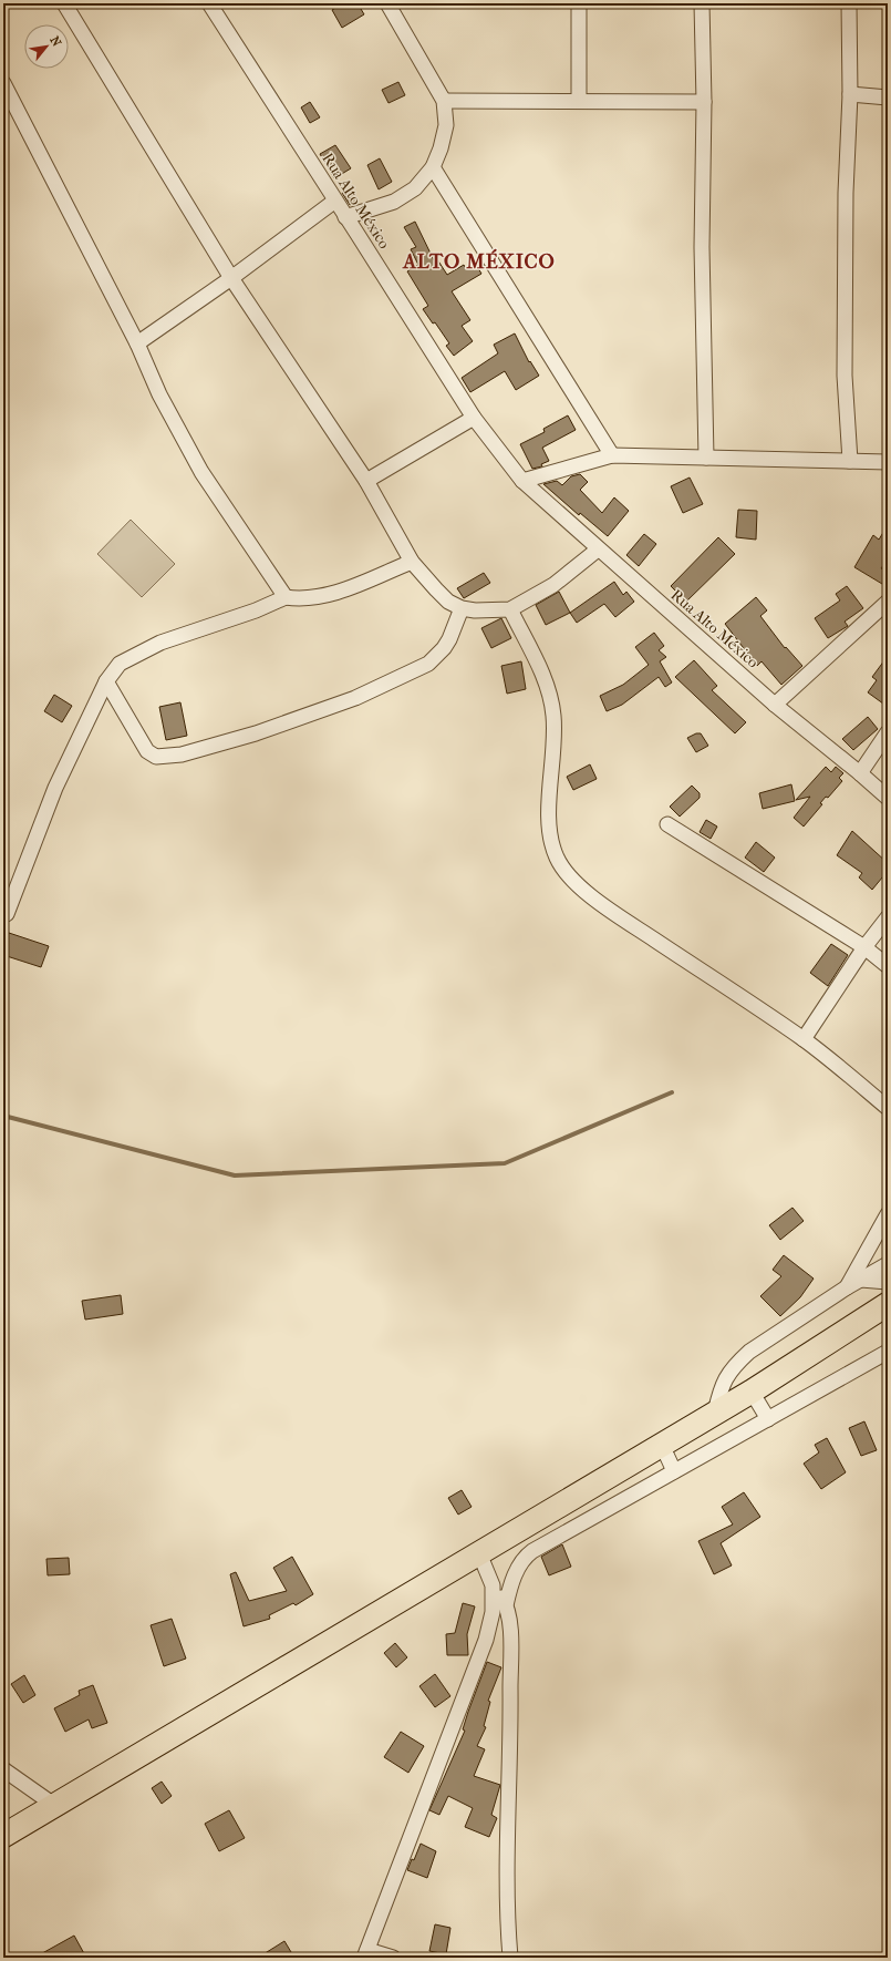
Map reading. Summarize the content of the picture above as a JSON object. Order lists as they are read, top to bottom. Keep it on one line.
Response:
{"streets":{"street":["Rua Alto México"]},"districts":["ALTO MÉXICO"],"north":"top right"}
